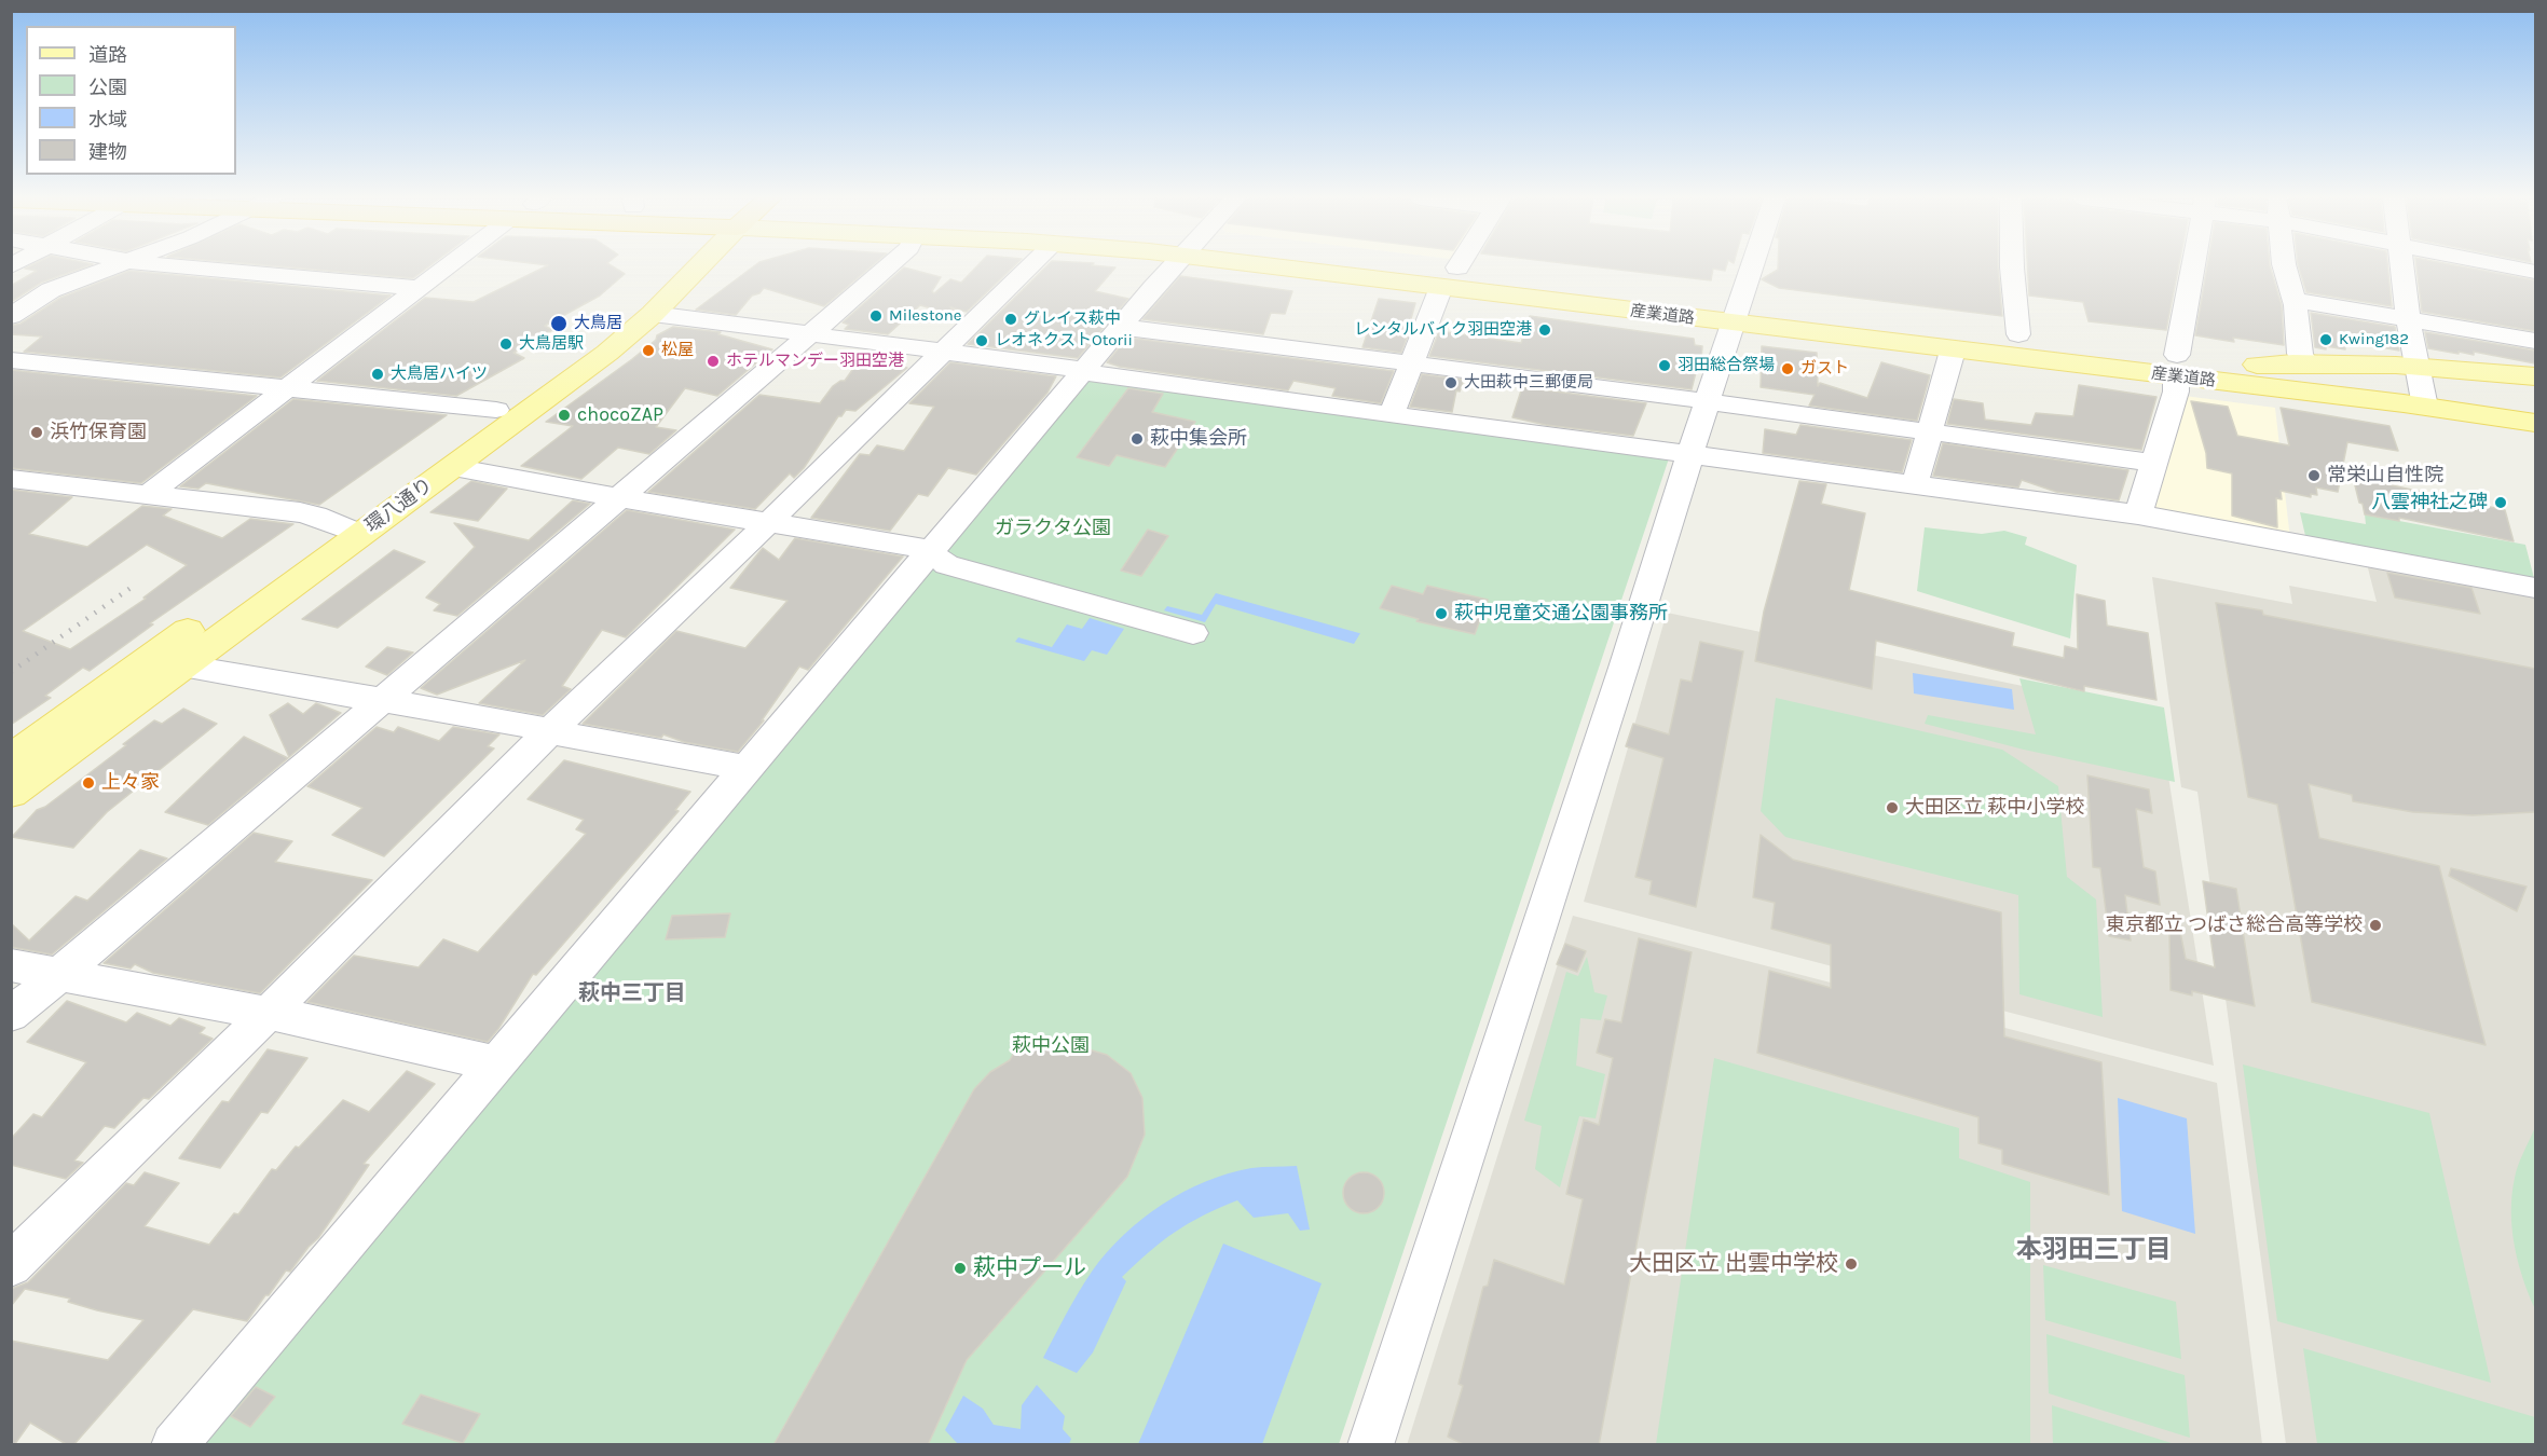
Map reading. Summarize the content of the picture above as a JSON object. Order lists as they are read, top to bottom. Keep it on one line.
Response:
{"streets":{"main road":["産業道路","環八通り"]},"districts":["萩中三丁目","本羽田三丁目"],"parks":["ガラクタ公園","萩中公園"],"places":["Milestone","グレイス萩中","大鳥居","レンタルバイク羽田空港","Kwing182","レオネクストOtorii","大鳥居駅","松屋","ホテルマンデー羽田空港","羽田総合祭場","ガスト","大鳥居ハイツ","大田萩中三郵便局","chocoZAP","浜竹保育園","萩中集会所","常栄山自性院","八雲神社之碑","萩中児童交通公園事務所","上々家","大田区立 萩中小学校","東京都立 つばさ総合高等学校","大田区立 出雲中学校","萩中プール"],"legend":["道路","公園","水域","建物"]}
